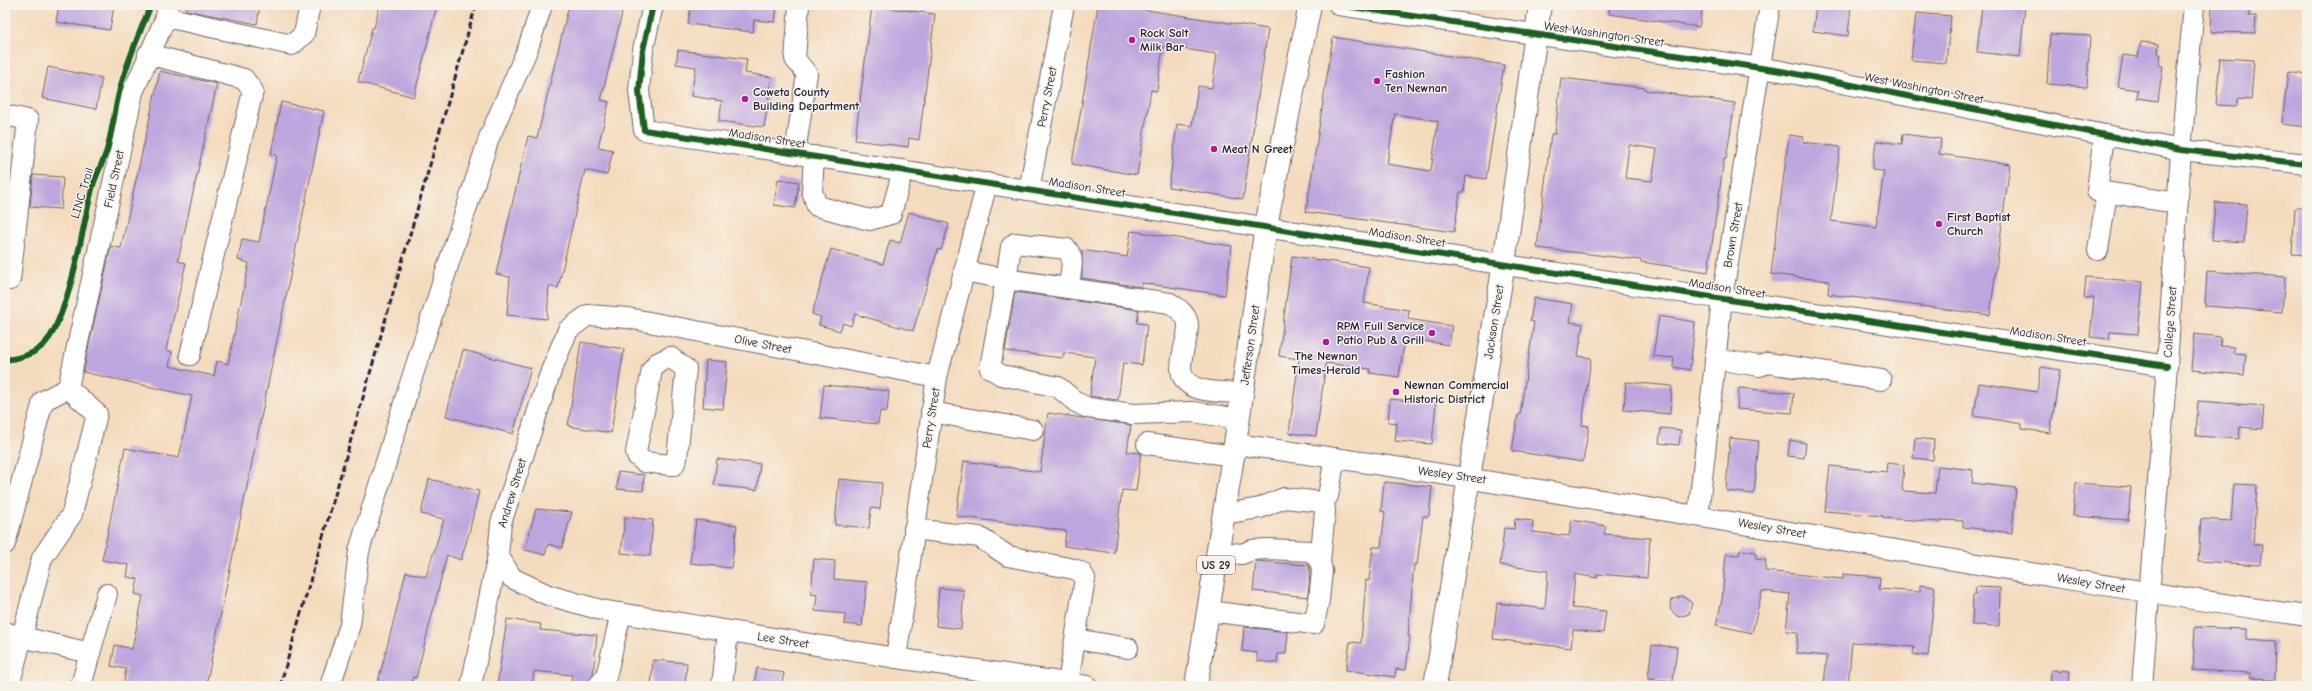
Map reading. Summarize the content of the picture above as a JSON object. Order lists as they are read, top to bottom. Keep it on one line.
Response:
{"streets":{"main road":["Jackson Street","Jefferson Street","US 29"],"street":["West Washington Street","Perry Street","Madison Street","Field Street","Brown Street","College Street","Olive Street","Wesley Street","Andrew Street","Lee Street"],"cycle path":["LINC Trail"]},"crossings":[["West Washington Street","Brown Street"],["West Washington Street","Jackson Street"],["West Washington Street","College Street"],["Perry Street","Madison Street"],["Perry Street","Olive Street"],["Perry Street","Lee Street"],["Madison Street","Brown Street"],["Madison Street","Jackson Street"],["Madison Street","College Street"],["Madison Street","Jefferson Street"],["Brown Street","Wesley Street"],["Jackson Street","Wesley Street"],["College Street","Wesley Street"],["Olive Street","Andrew Street"],["Jefferson Street","Wesley Street"],["Andrew Street","Lee Street"]],"places":["Rock Salt Milk Bar","Fashion Ten Newnan","Coweta County Building Department","Meat N Greet","First Baptist Church","RPM Full Service Patio Pub & Grill","The Newnan Times-Herald","Newnan Commercial Historic District"]}
